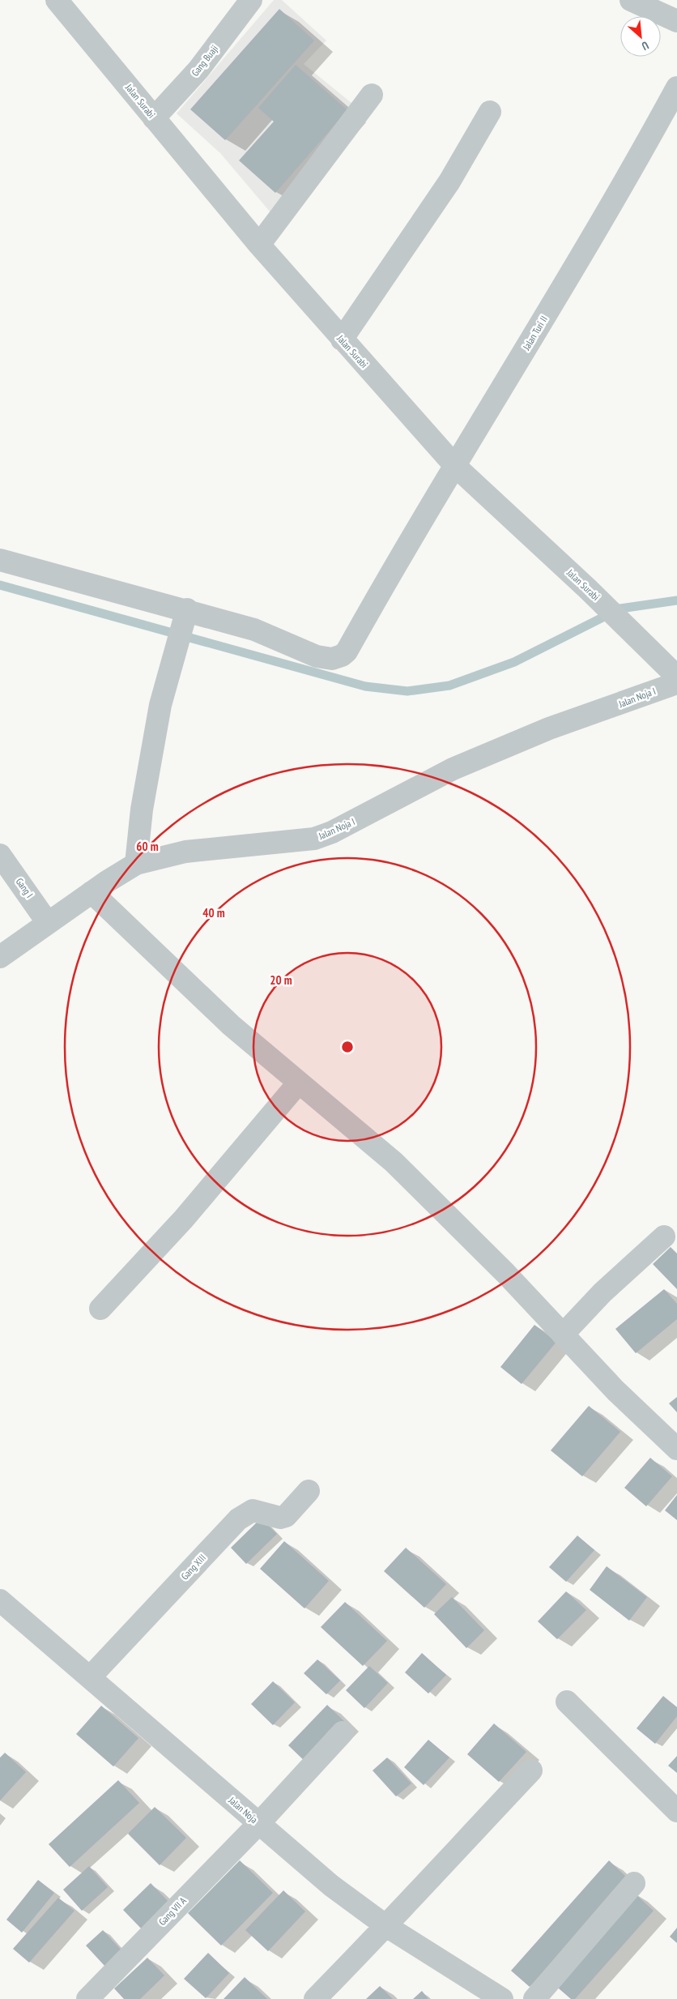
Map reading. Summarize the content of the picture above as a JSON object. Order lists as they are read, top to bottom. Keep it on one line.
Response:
{"streets":{"street":["Gang Buaji","Jalan Surabi","Jalan Turi II","Jalan Noja I","Gang I","Gang XIII","Jalan Noja","Gang VII A"]},"crossings":[["Gang Buaji","Jalan Surabi"],["Jalan Surabi","Jalan Turi II"],["Jalan Noja I","Gang I"],["Gang XIII","Jalan Noja"],["Jalan Noja","Gang VII A"]],"north":"bottom right","rings":["60 m","40 m","20 m"]}
